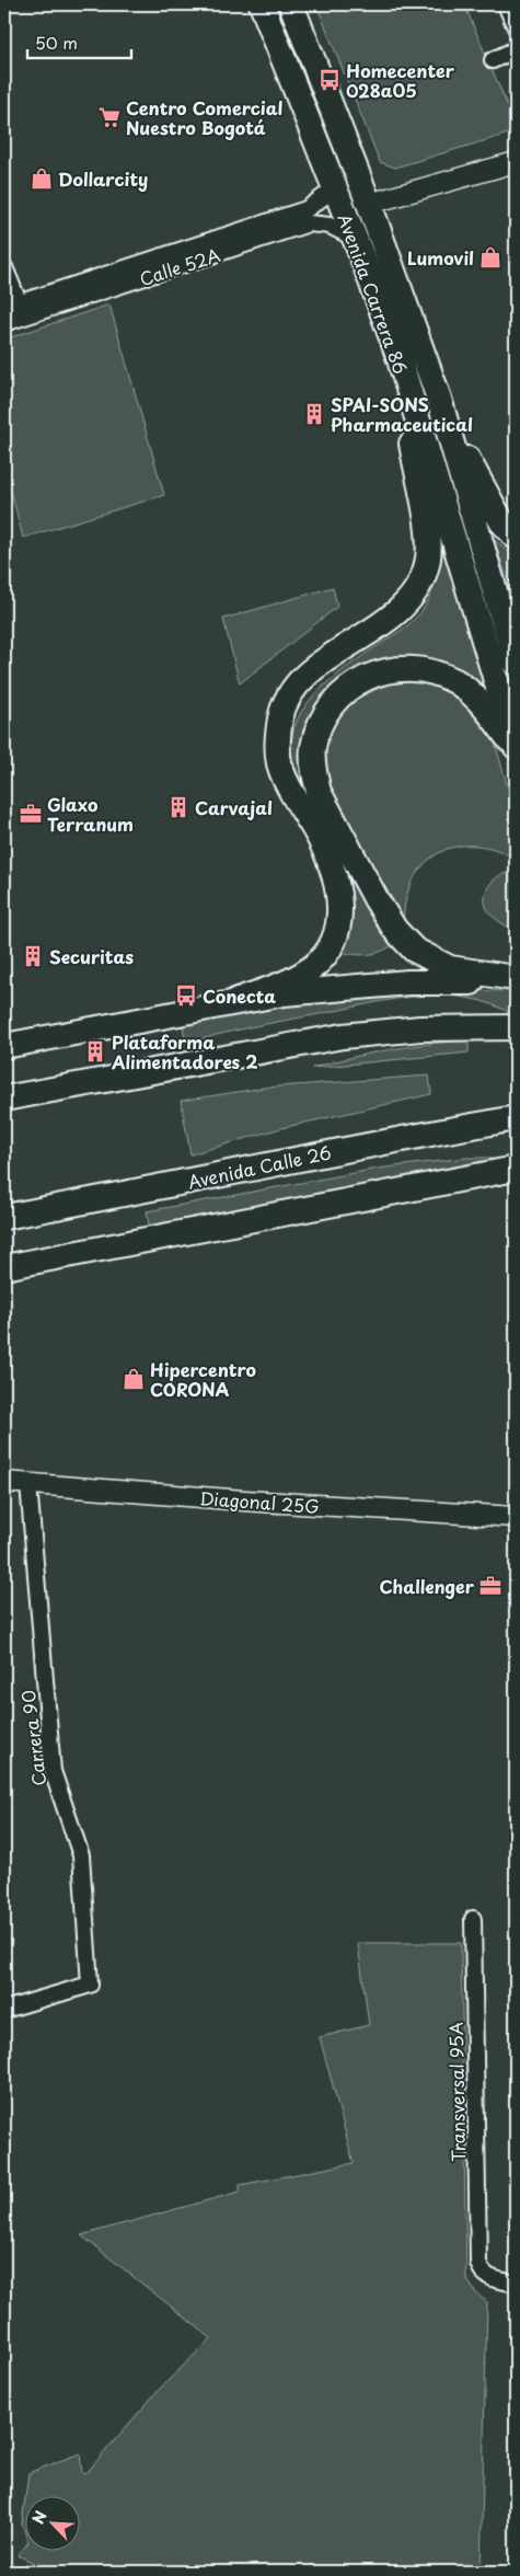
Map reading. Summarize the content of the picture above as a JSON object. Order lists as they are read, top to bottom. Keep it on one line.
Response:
{"streets":{"main road":["Avenida Carrera 86","Avenida Calle 26"],"street":["Calle 52A","Diagonal 25G","Carrera 90","Transversal 95A"]},"crossings":[["Calle 52A","Avenida Carrera 86"],["Diagonal 25G","Carrera 90"]],"places":{"bus stop":["Homecenter 028a05","Conecta"],"supermarket":["Centro Comercial Nuestro Bogotá"],"shop":["Dollarcity","Lumovil","Hipercentro CORONA"],"building":["SPAI-SONS Pharmaceutical","Carvajal","Securitas","Plataforma Alimentadores 2"],"office":["Glaxo Terranum","Challenger"]},"scale_bar":"50 m","north":"top left"}
